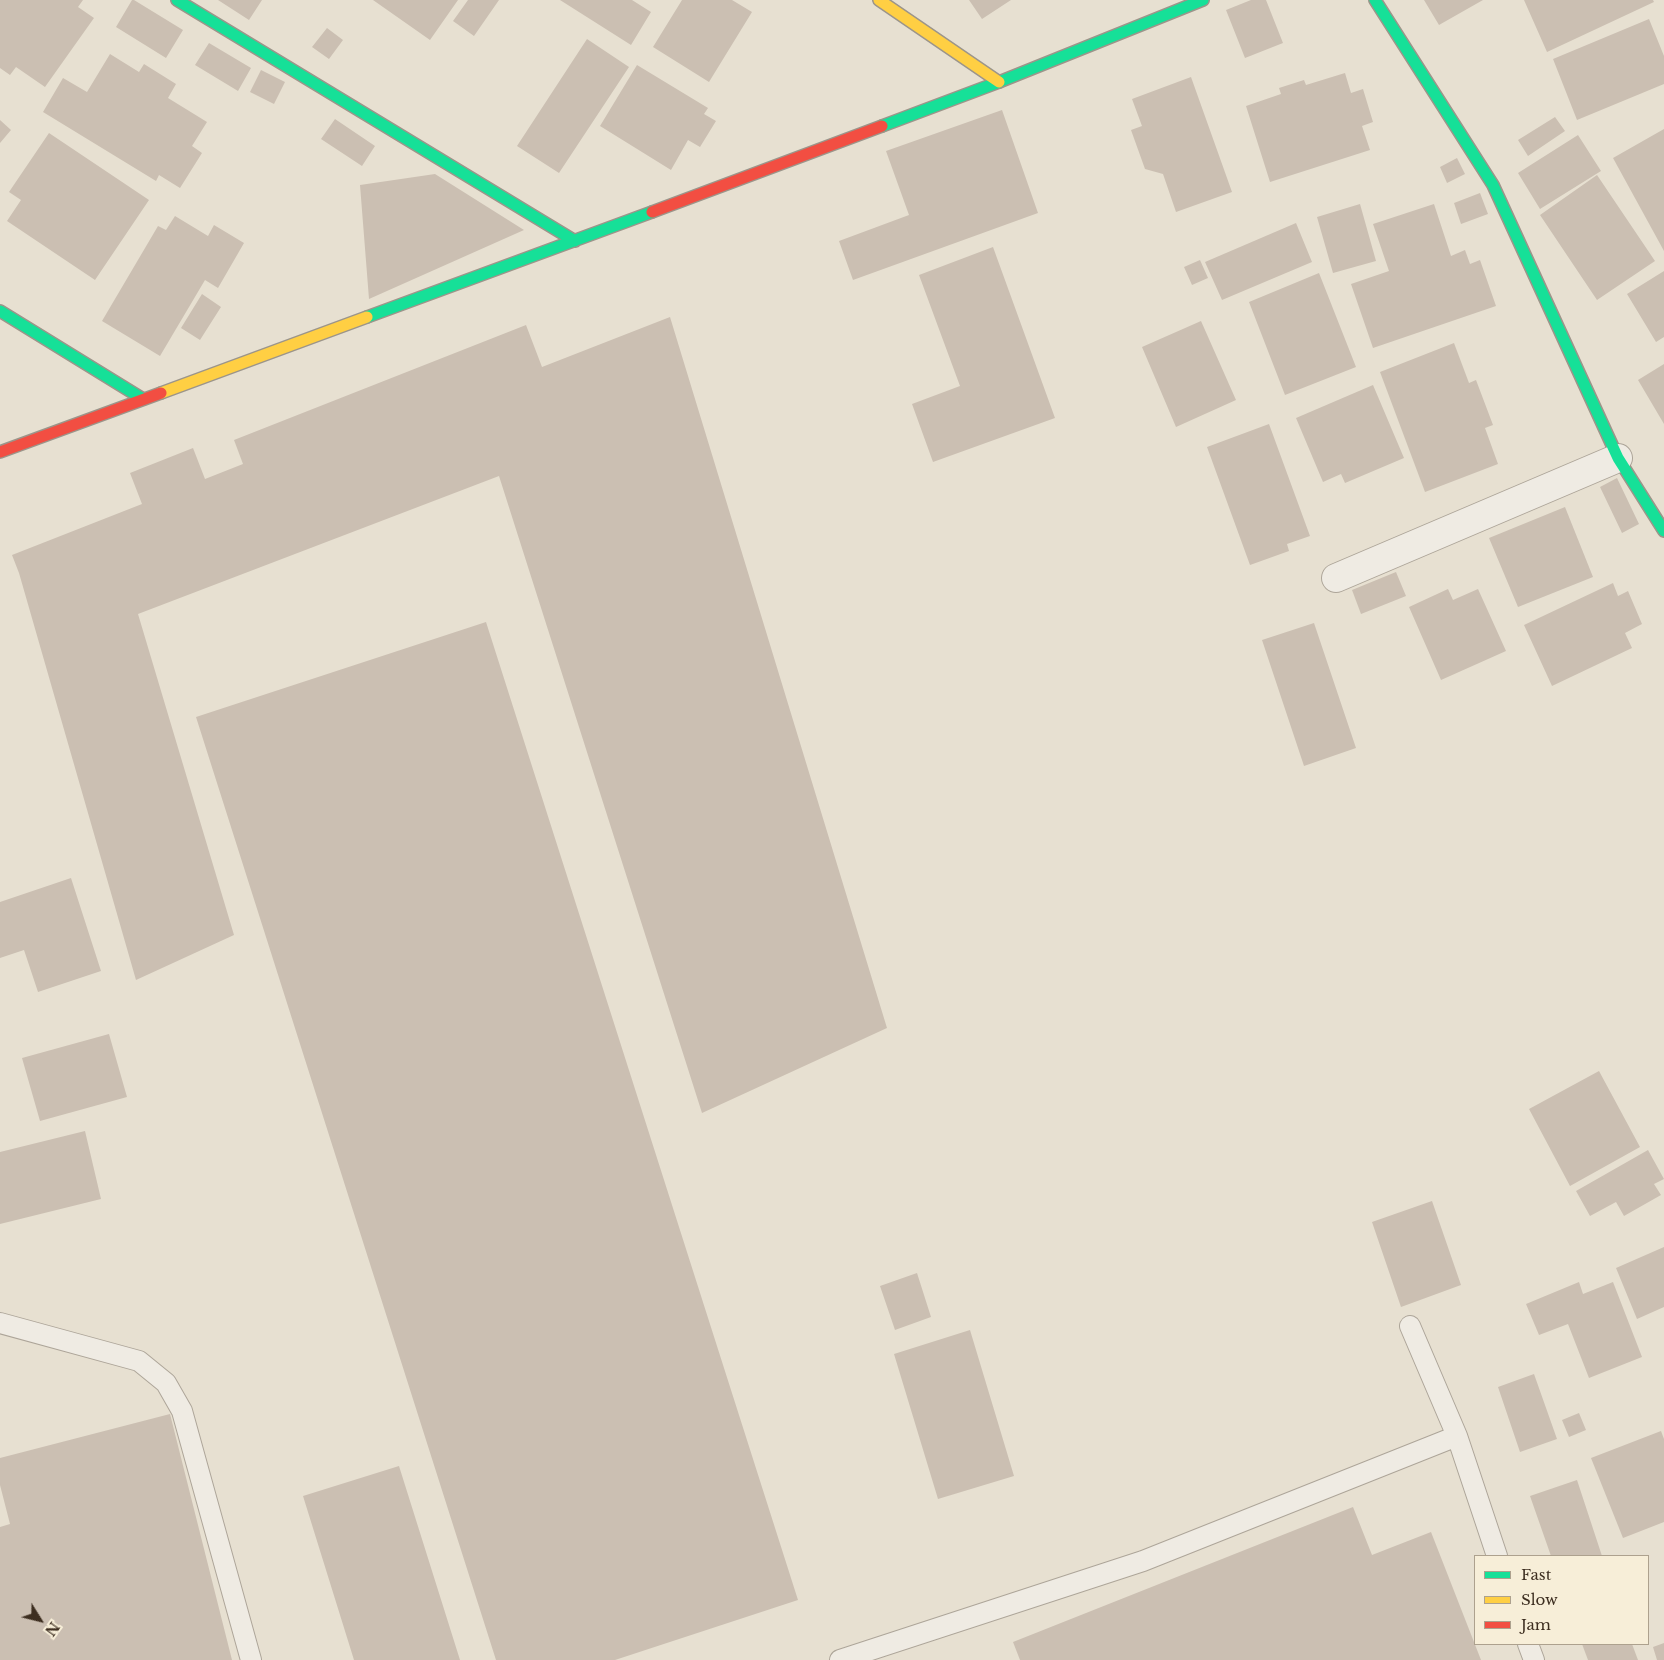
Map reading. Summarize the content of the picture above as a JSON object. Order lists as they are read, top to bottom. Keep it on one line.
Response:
{"legend":["Fast","Slow","Jam"],"north":"bottom right"}
